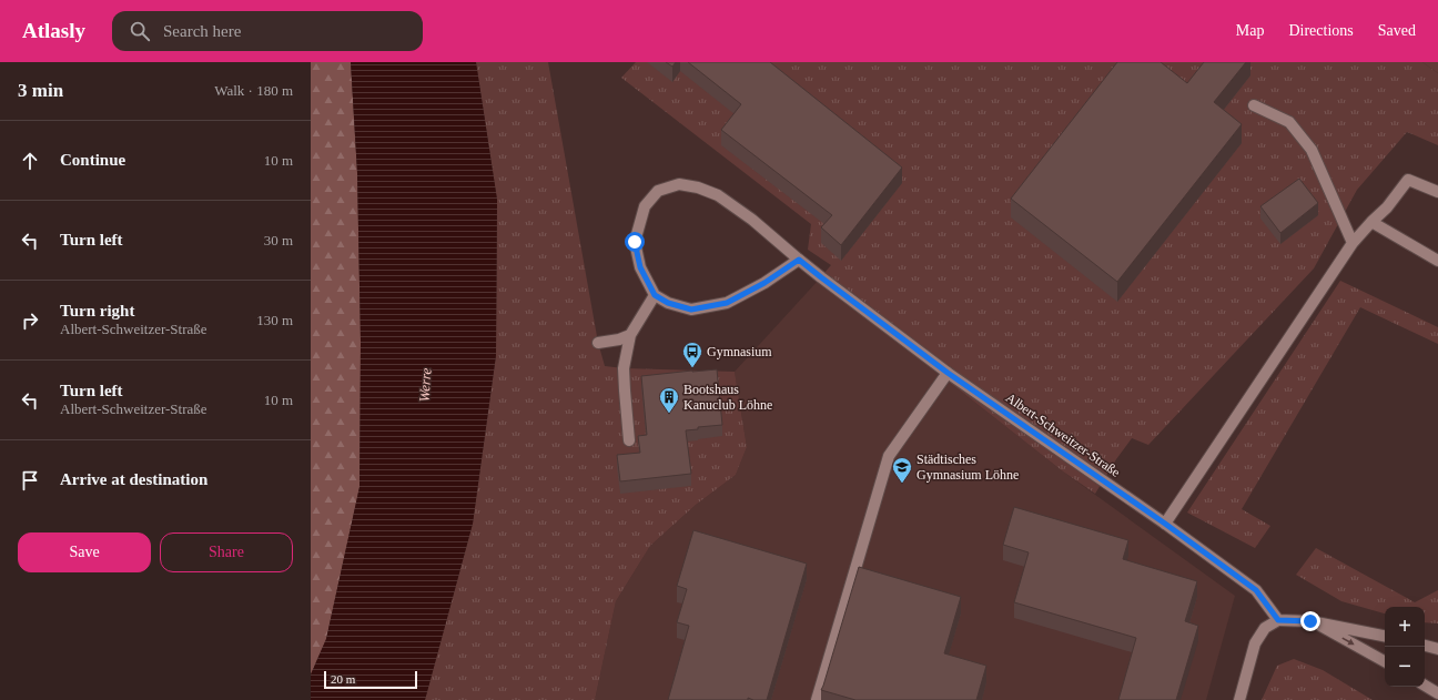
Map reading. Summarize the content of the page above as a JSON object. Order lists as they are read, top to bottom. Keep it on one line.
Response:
{"streets":{"street":["Albert-Schweitzer-Straße"]},"water":["Werre"],"places":{"bus stop":["Gymnasium"],"building":["Bootshaus Kanuclub Löhne"],"school or university":["Städtisches Gymnasium Löhne"]},"scale_bar":"20 m","page":{"header":"Atlasly","search":"Search here","nav":["Map","Directions","Saved"],"heading":["3 min","Walk · 180 m"],"list":[["Continue","10 m"],["Turn left","30 m"],["Turn right","Albert-Schweitzer-Straße","130 m"],["Turn left","Albert-Schweitzer-Straße","10 m"],"Arrive at destination"],"buttons":["Save","Share"],"map_buttons":["+","−"],"scale":"20 m"}}
